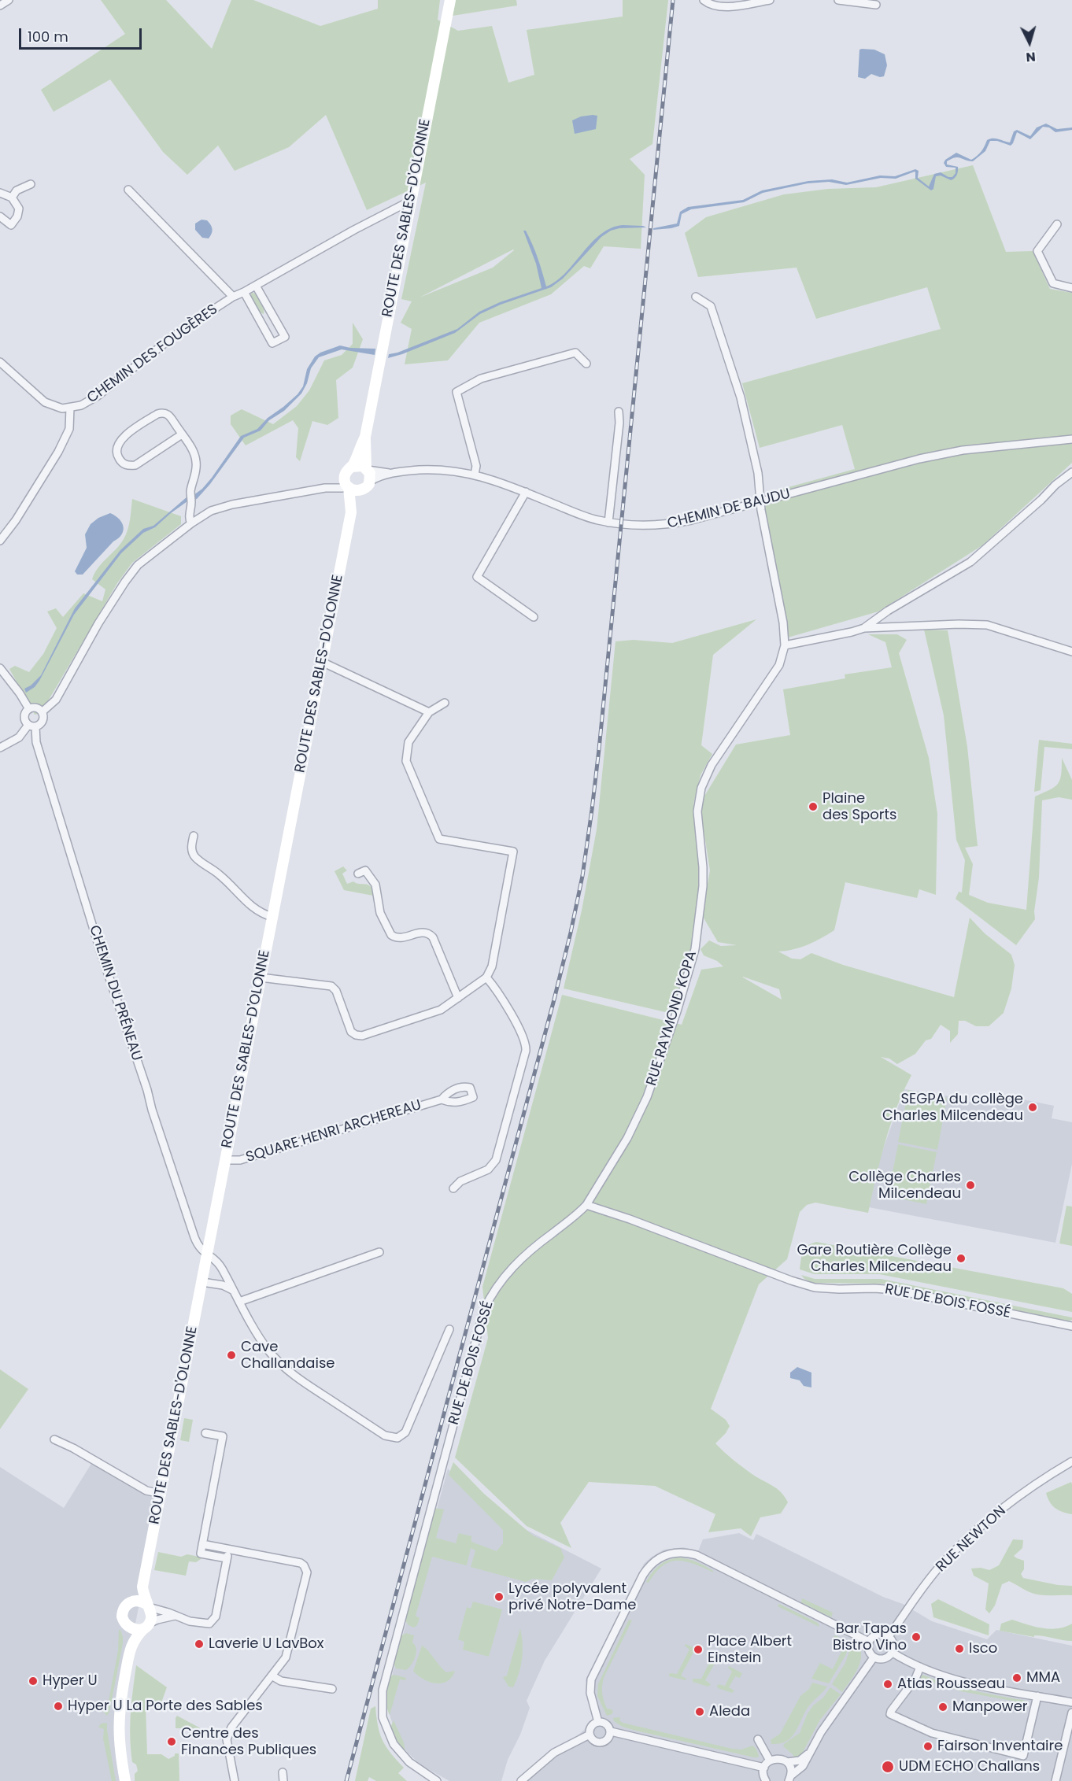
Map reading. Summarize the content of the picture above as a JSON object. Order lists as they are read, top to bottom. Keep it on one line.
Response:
{"streets":{"main road":["ROUTE DES SABLES-D'OLONNE"],"street":["CHEMIN DES FOUGÈRES","CHEMIN DE BAUDU","CHEMIN DU PRÉNEAU","RUE RAYMOND KOPA","SQUARE HENRI ARCHEREAU","RUE DE BOIS FOSSÉ","RUE NEWTON"]},"crossings":[["ROUTE DES SABLES-D'OLONNE","CHEMIN DES FOUGÈRES"],["ROUTE DES SABLES-D'OLONNE","CHEMIN DE BAUDU"],["ROUTE DES SABLES-D'OLONNE","CHEMIN DU PRÉNEAU"],["ROUTE DES SABLES-D'OLONNE","SQUARE HENRI ARCHEREAU"],["CHEMIN DE BAUDU","RUE RAYMOND KOPA"],["RUE RAYMOND KOPA","RUE DE BOIS FOSSÉ"]],"places":["Plaine des Sports","SEGPA du collège Charles Milcendeau","Collège Charles Milcendeau","Gare Routière Collège Charles Milcendeau","Cave Challandaise","Lycée polyvalent privé Notre-Dame","Bar Tapas Bistro Vino","Laverie U LavBox","Isco","Place Albert Einstein","MMA","Hyper U","Atias Rousseau","Hyper U La Porte des Sables","Manpower","Aleda","Centre des Finances Publiques","Fairson Inventaire","UDM ECHO Challans"],"scale_bar":"100 m","north":"bottom"}
